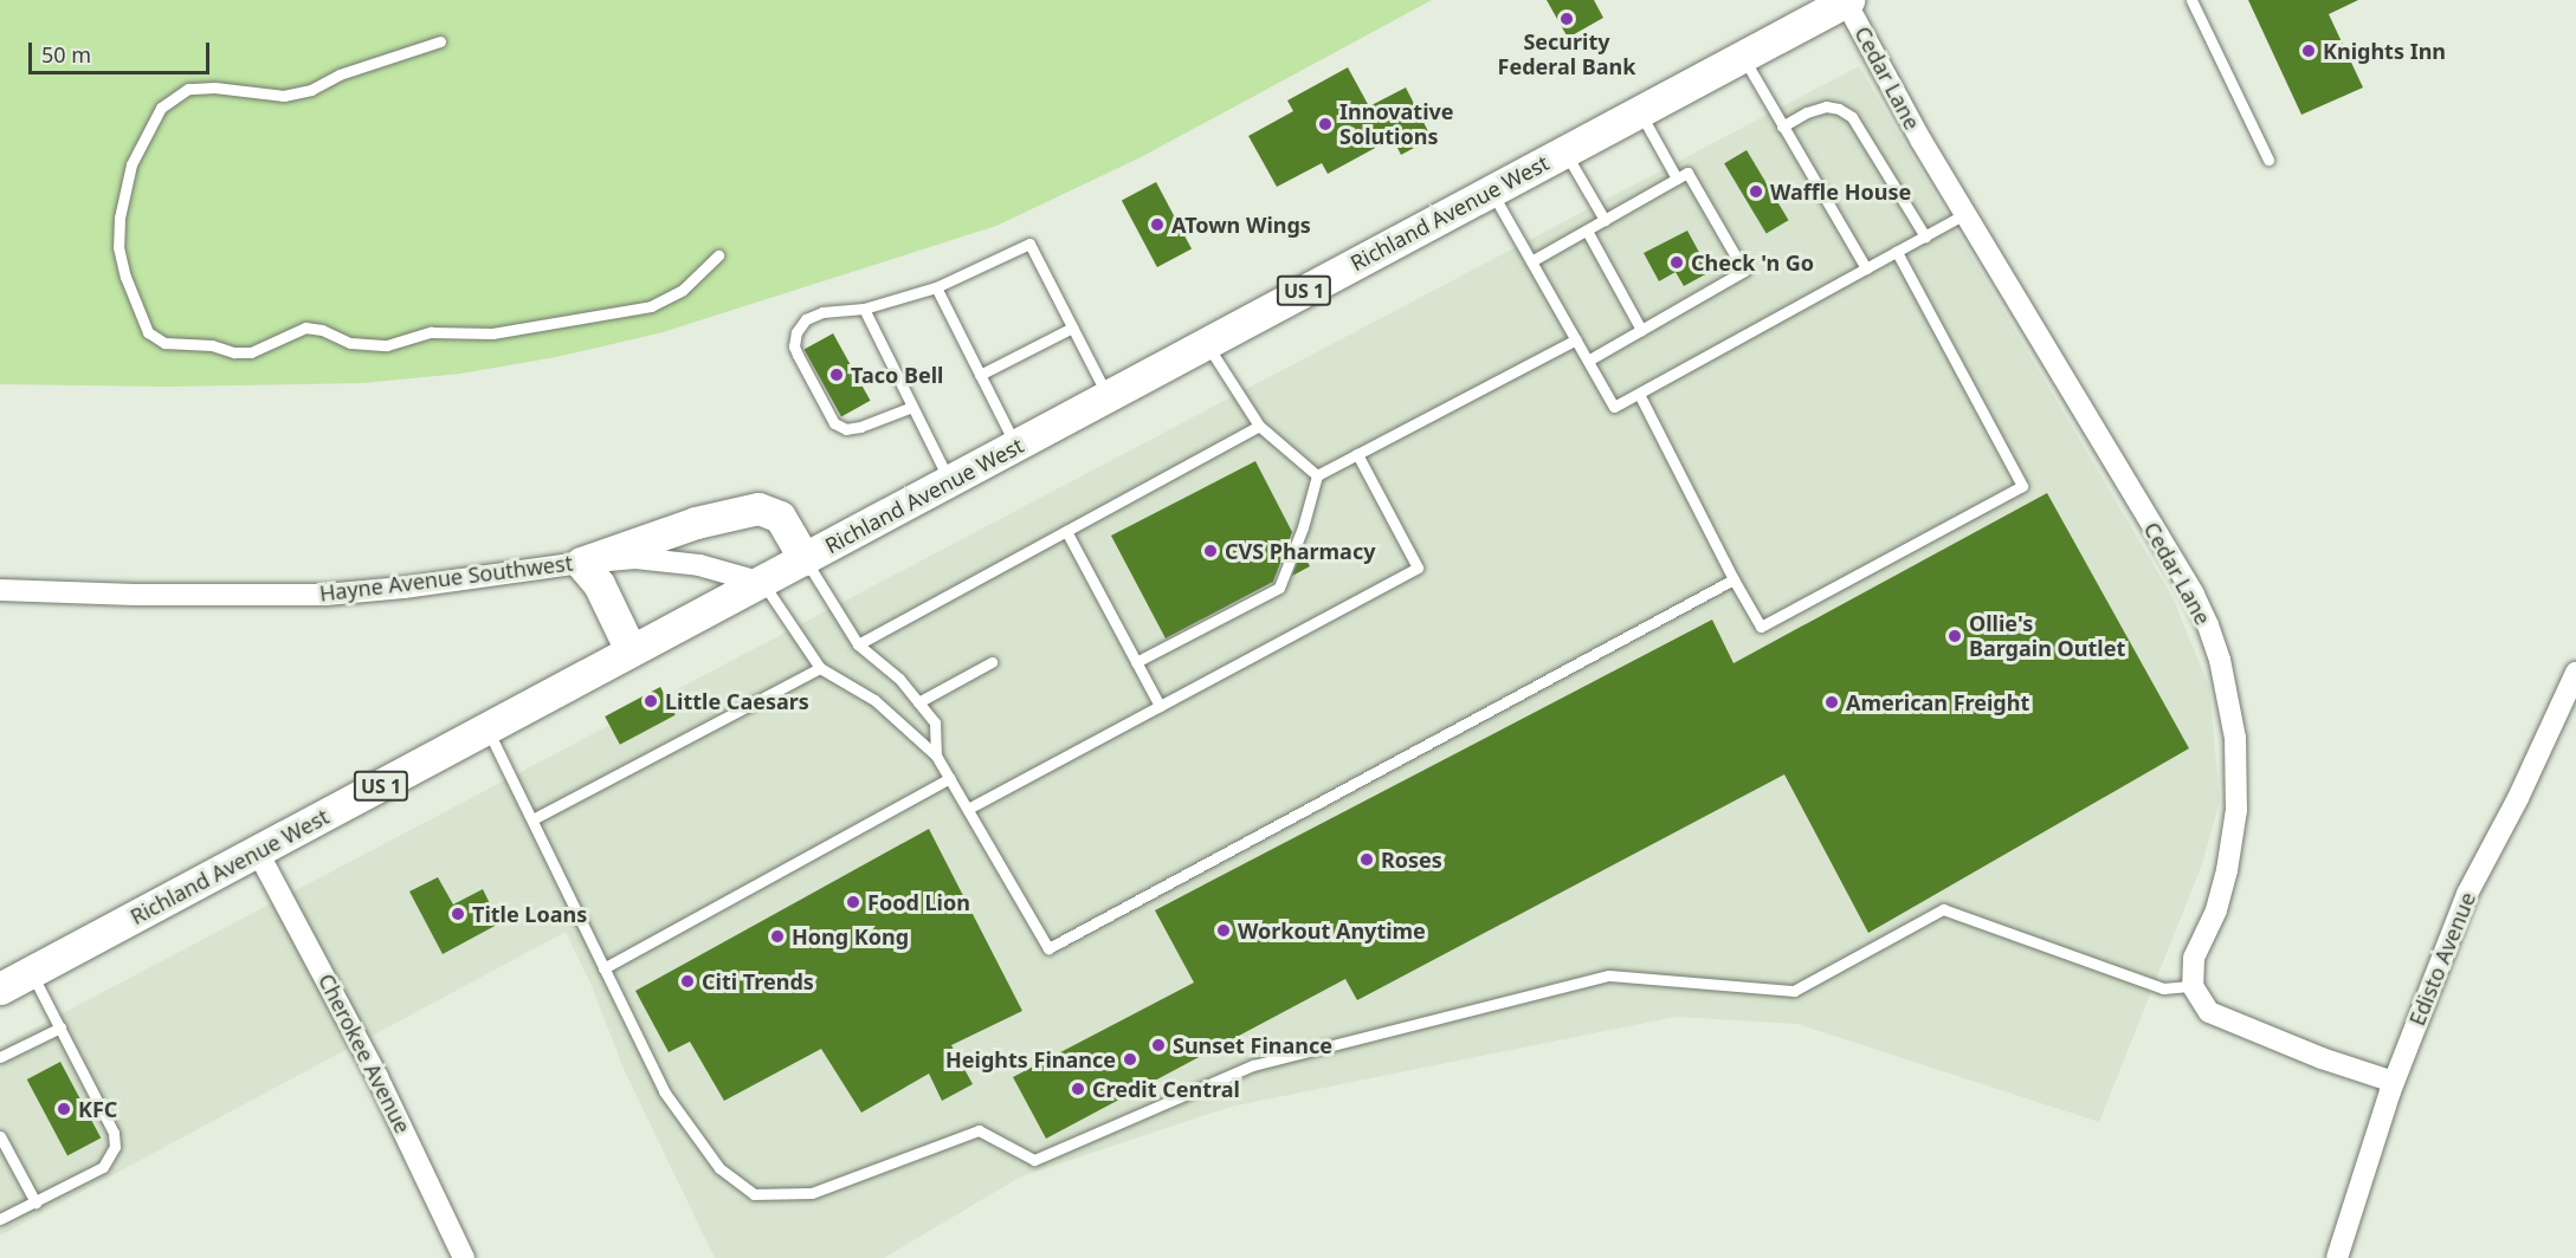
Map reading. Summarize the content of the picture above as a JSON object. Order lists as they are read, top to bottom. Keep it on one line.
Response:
{"streets":{"main road":["Richland Avenue West","US 1"],"street":["Cedar Lane","Hayne Avenue Southwest","Edisto Avenue","Cherokee Avenue"]},"crossings":[["Cedar Lane","Richland Avenue West"],["Richland Avenue West","Hayne Avenue Southwest"],["Richland Avenue West","Cherokee Avenue"]],"places":["Security Federal Bank","Knights Inn","Innovative Solutions","Waffle House","ATown Wings","Check 'n Go","Taco Bell","CVS Pharmacy","Ollie's Bargain Outlet","Little Caesars","American Freight","Roses","Food Lion","Title Loans","Workout Anytime","Hong Kong","Citi Trends","Sunset Finance","Heights Finance","Credit Central","KFC"],"scale_bar":"50 m"}
